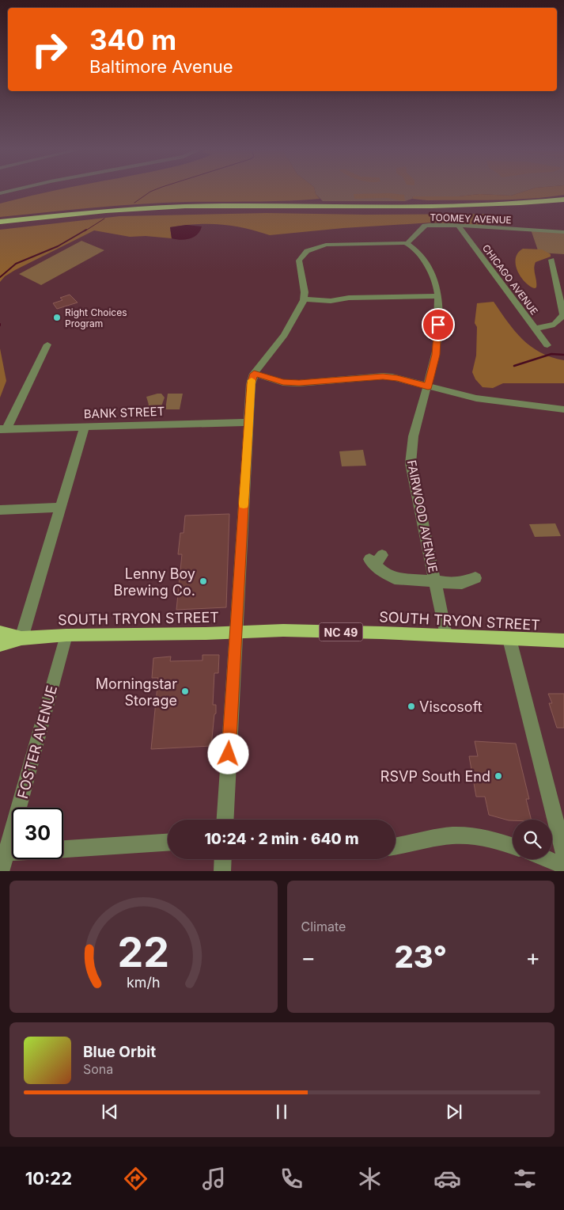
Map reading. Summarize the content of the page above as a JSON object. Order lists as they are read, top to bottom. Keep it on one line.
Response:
{"streets":{"main road":["SOUTH TRYON STREET","NC 49"],"street":["TOOMEY AVENUE","CHICAGO AVENUE","BANK STREET","FAIRWOOD AVENUE","FOSTER AVENUE"]},"crossings":[["TOOMEY AVENUE","CHICAGO AVENUE"],["TOOMEY AVENUE","FAIRWOOD AVENUE"],["FAIRWOOD AVENUE","SOUTH TRYON STREET"],["SOUTH TRYON STREET","FOSTER AVENUE"]],"places":["Right Choices Program","Lenny Boy Brewing Co.","Morningstar Storage","Viscosoft","RSVP South End"],"page":{"turn":["340 m","Baltimore Avenue"],"limit":"30","trip":"10:24 · 2 min · 640 m","tile":"Climate","heat":["−","23°","+"],"song":["Blue Orbit","Sona"],"tabs":"10:22","gauge":["22","km/h"]}}
